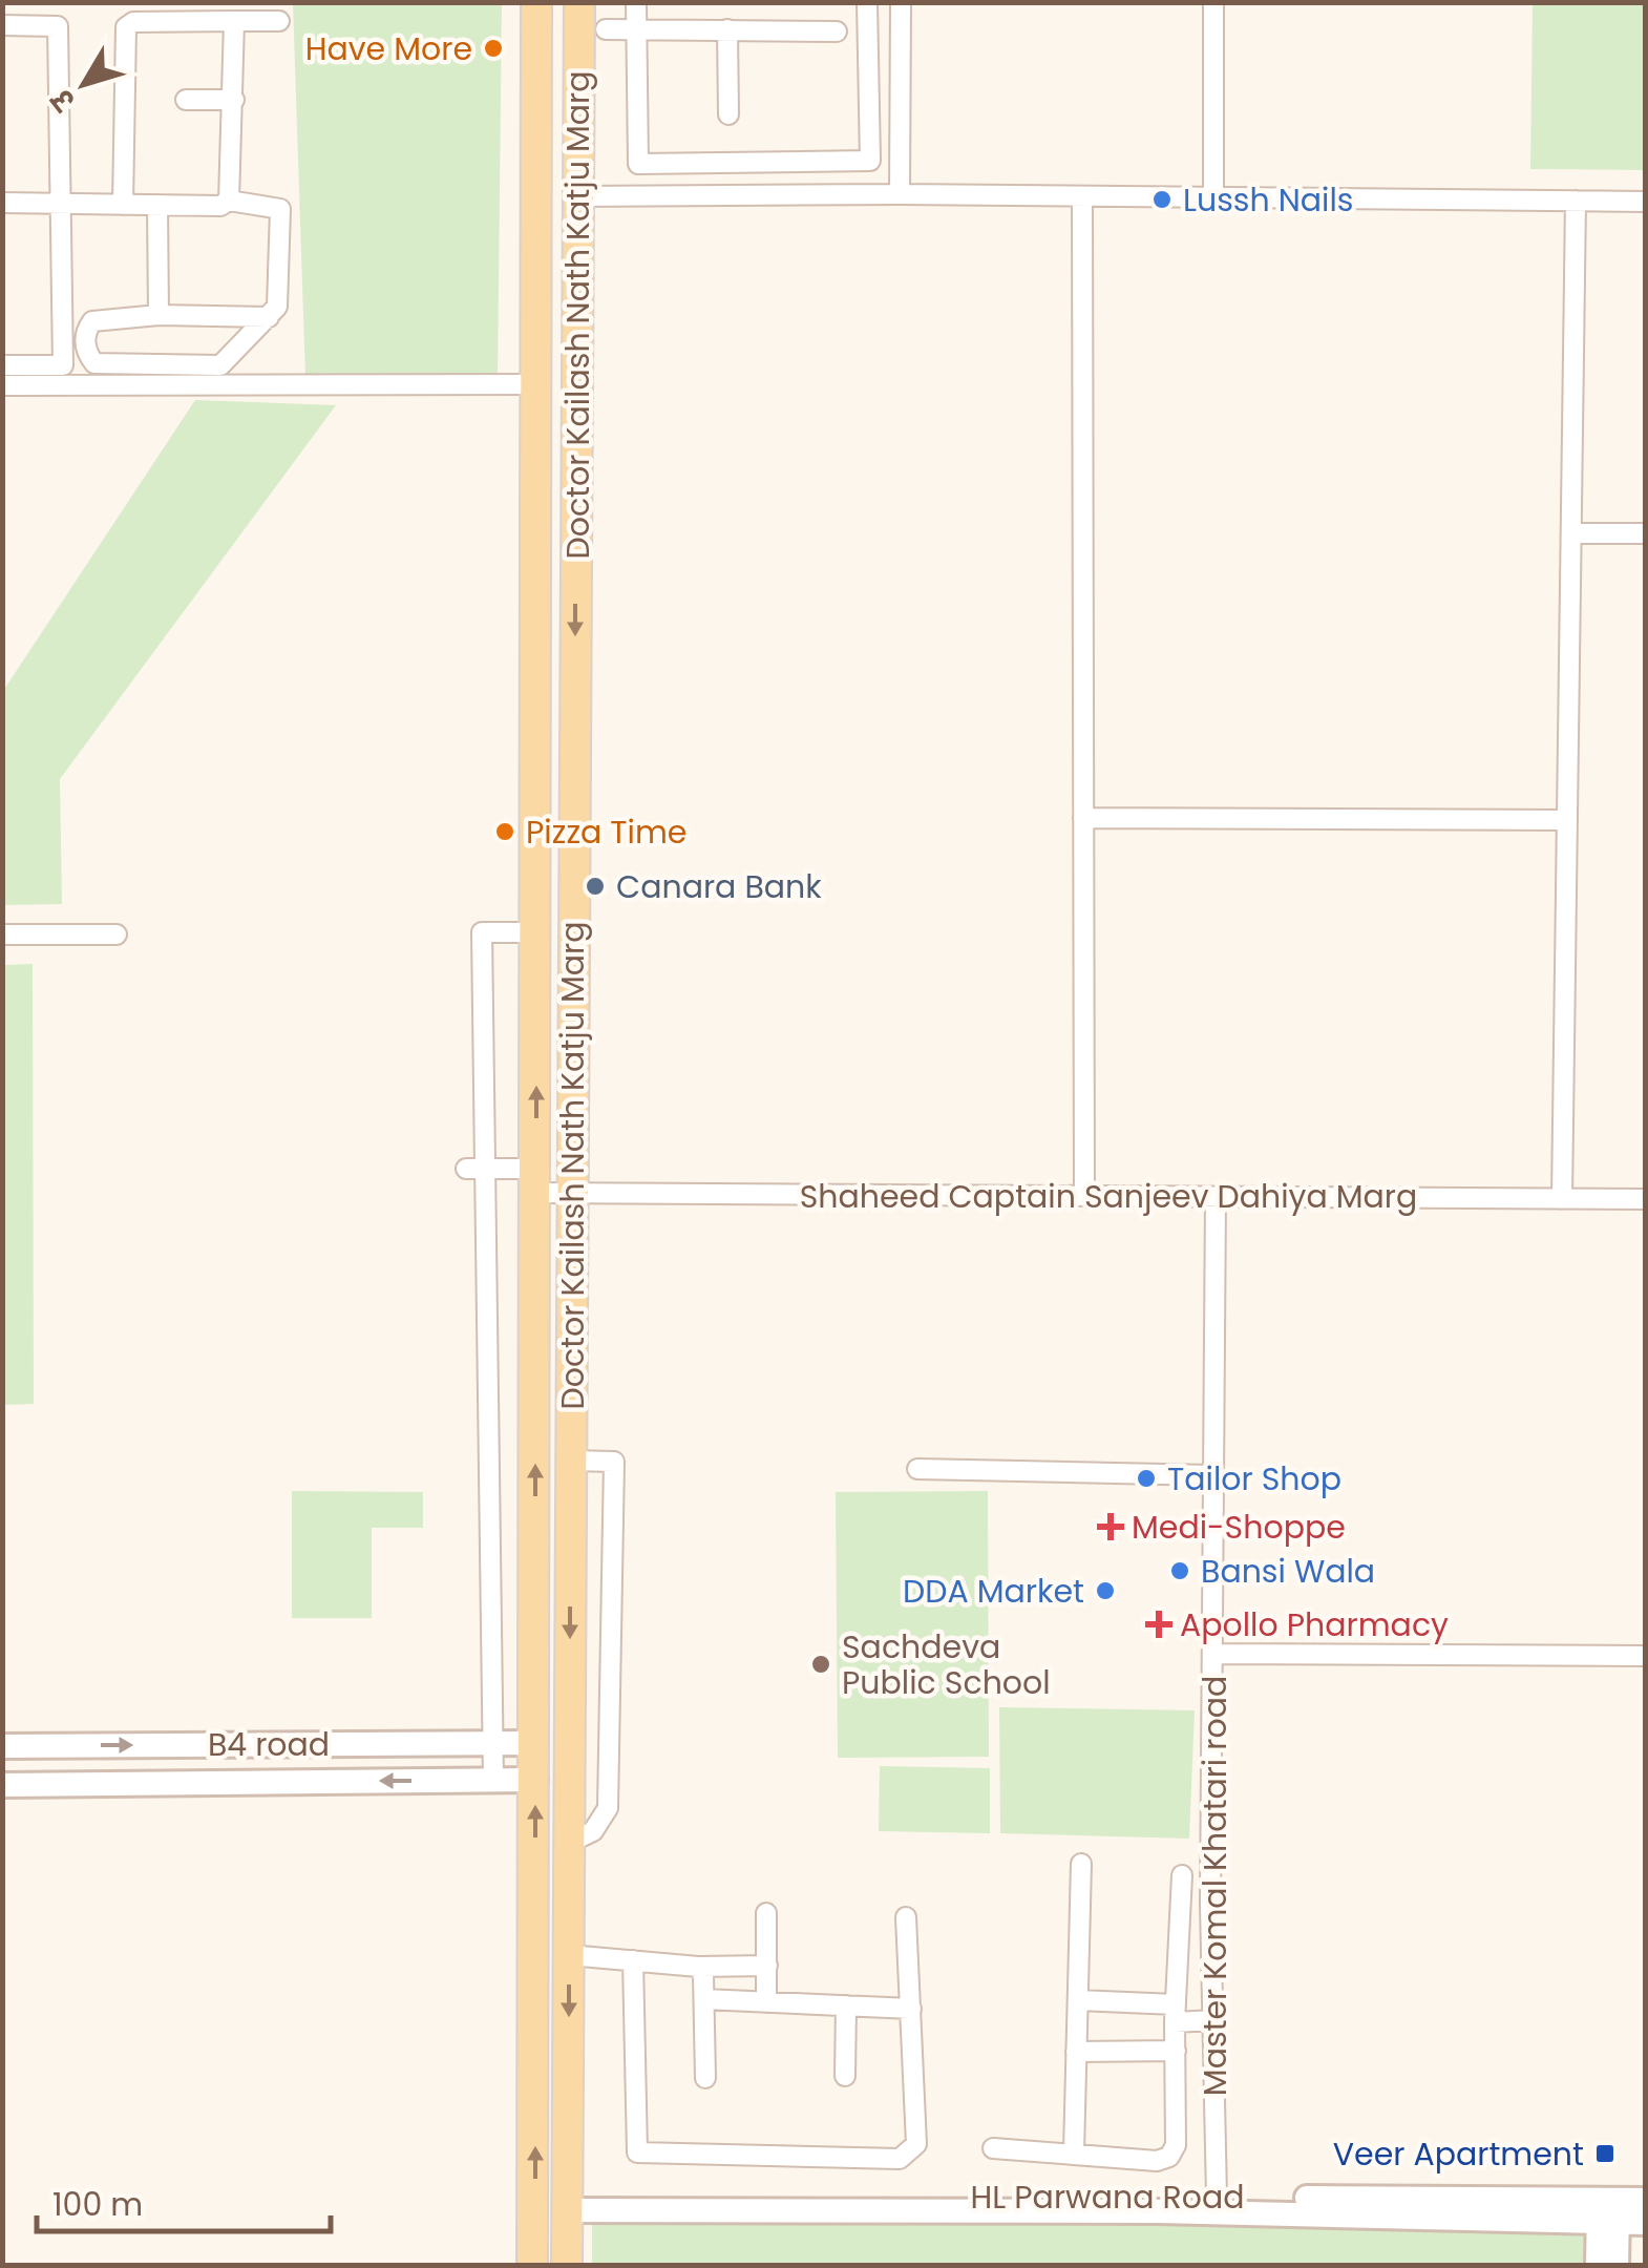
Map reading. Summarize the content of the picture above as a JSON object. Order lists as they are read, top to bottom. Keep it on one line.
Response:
{"streets":{"main road":["Doctor Kailash Nath Katju Marg"],"street":["Shaheed Captain Sanjeev Dahiya Marg","B4 road","Master Komal Khatari road","HL Parwana Road"]},"crossings":[["Doctor Kailash Nath Katju Marg","Shaheed Captain Sanjeev Dahiya Marg"],["Doctor Kailash Nath Katju Marg","B4 road"],["Doctor Kailash Nath Katju Marg","HL Parwana Road"],["Shaheed Captain Sanjeev Dahiya Marg","Master Komal Khatari road"],["Master Komal Khatari road","HL Parwana Road"]],"places":{"other":["Have More","Lussh Nails","Pizza Time","Canara Bank","Tailor Shop","Bansi Wala","DDA Market","Sachdeva Public School"],"health":["Medi-Shoppe","Apollo Pharmacy"],"transit":["Veer Apartment"]},"scale_bar":"100 m","north":"bottom left"}
